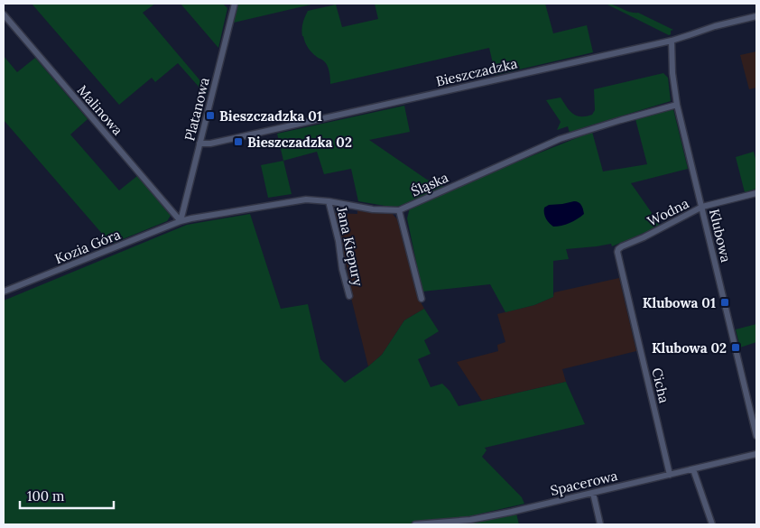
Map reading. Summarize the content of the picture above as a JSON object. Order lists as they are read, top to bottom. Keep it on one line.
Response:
{"streets":{"street":["Bieszczadzka","Platanowa","Malinowa","Śląska","Wodna","Klubowa","Kozia Góra","Jana Kiepury","Cicha","Spacerowa"]},"crossings":[["Bieszczadzka","Platanowa"],["Bieszczadzka","Klubowa"],["Platanowa","Malinowa"],["Platanowa","Śląska"],["Platanowa","Kozia Góra"],["Malinowa","Śląska"],["Malinowa","Kozia Góra"],["Śląska","Klubowa"],["Śląska","Kozia Góra"],["Śląska","Jana Kiepury"],["Wodna","Klubowa"],["Wodna","Cicha"],["Cicha","Spacerowa"]],"places":{"transit":["Bieszczadzka 01","Bieszczadzka 02","Klubowa 01","Klubowa 02"]},"scale_bar":"100 m"}
